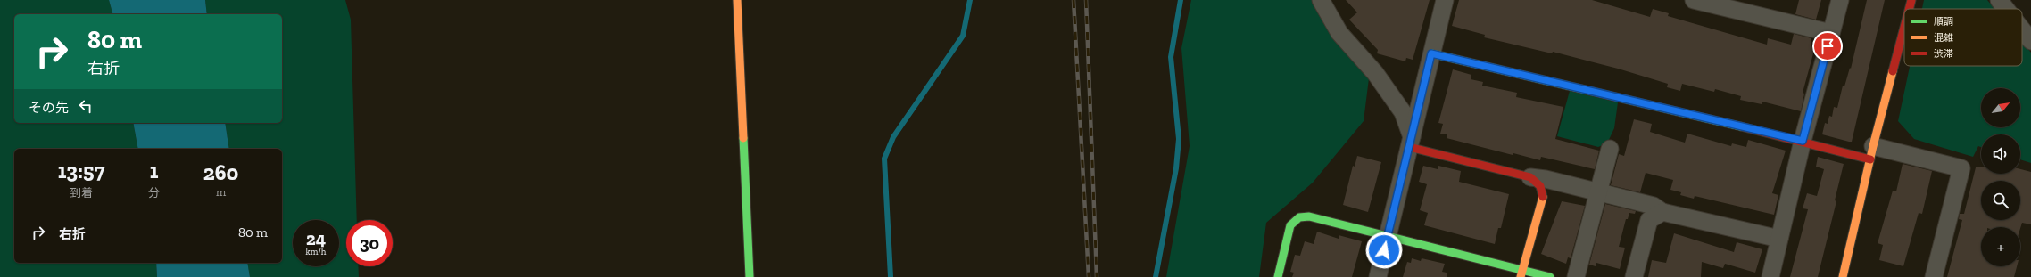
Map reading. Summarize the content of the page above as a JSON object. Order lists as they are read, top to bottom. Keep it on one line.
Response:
{"legend":["順調","混雑","渋滞"],"north":"top right","page":{"turn":["80 m","右折"],"map_buttons":"+","then":"その先","eta":["13:57","到着","1","分","260","m"],"list":[{"name":"右折","value":"80 m"}],"speed":"24 km/h","limit":"30"}}
